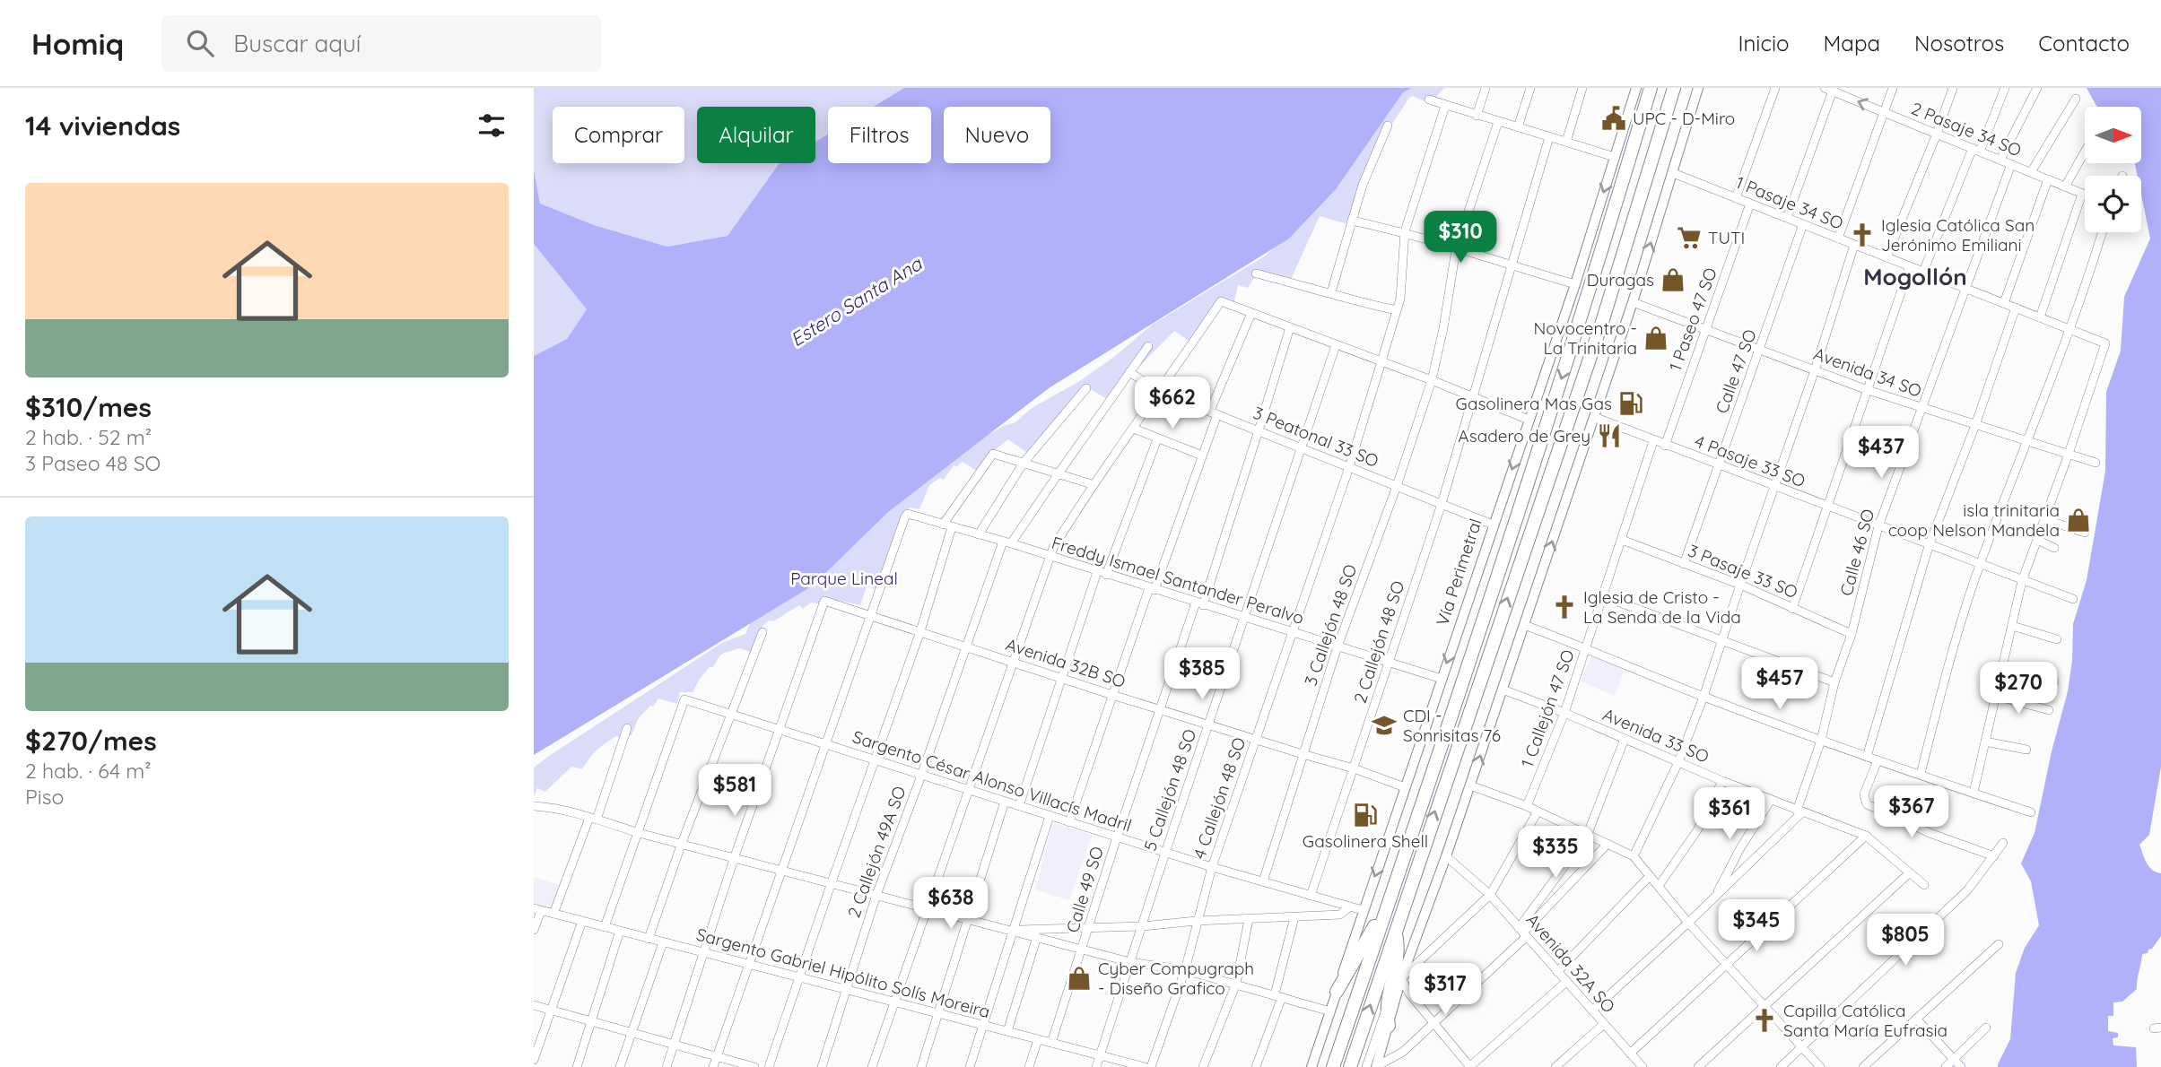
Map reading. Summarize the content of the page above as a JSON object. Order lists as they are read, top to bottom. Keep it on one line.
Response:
{"streets":{"street":["2 Pasaje 34 SO","1 Pasaje 34 SO","1 Paseo 47 SO","Calle 47 SO","Avenida 34 SO","3 Peatonal 33 SO","4 Pasaje 33 SO","Calle 46 SO","3 Pasaje 33 SO","Vía Perimetral","Freddy Ismael Santander Peralvo","3 Callejón 48 SO","2 Callejón 48 SO","Avenida 32B SO","1 Callejón 47 SO","Avenida 33 SO","Sargento César Alonso Villacís Madril","5 Callejón 48 SO","4 Callejón 48 SO","2 Callejón 49A SO","Calle 49 SO","Avenida 32A SO","Sargento Gabriel Hipólito Solís Moreira"]},"crossings":[["2 Pasaje 34 SO","Calle 46 SO"],["1 Pasaje 34 SO","1 Paseo 47 SO"],["1 Pasaje 34 SO","Calle 47 SO"],["1 Pasaje 34 SO","Avenida 34 SO"],["1 Pasaje 34 SO","Calle 46 SO"],["1 Paseo 47 SO","Avenida 34 SO"],["1 Paseo 47 SO","4 Pasaje 33 SO"],["Calle 47 SO","Avenida 34 SO"],["Calle 47 SO","4 Pasaje 33 SO"],["Calle 47 SO","3 Pasaje 33 SO"],["Avenida 34 SO","Calle 46 SO"],["3 Peatonal 33 SO","Vía Perimetral"],["3 Peatonal 33 SO","3 Callejón 48 SO"],["3 Peatonal 33 SO","2 Callejón 48 SO"],["3 Peatonal 33 SO","5 Callejón 48 SO"],["3 Peatonal 33 SO","4 Callejón 48 SO"],["3 Peatonal 33 SO","2 Callejón 49A SO"],["3 Peatonal 33 SO","Calle 49 SO"],["4 Pasaje 33 SO","Calle 46 SO"],["4 Pasaje 33 SO","1 Callejón 47 SO"],["Calle 46 SO","3 Pasaje 33 SO"],["Calle 46 SO","Avenida 33 SO"],["3 Pasaje 33 SO","1 Callejón 47 SO"],["Vía Perimetral","Freddy Ismael Santander Peralvo"],["Vía Perimetral","Avenida 32B SO"],["Vía Perimetral","Sargento César Alonso Villacís Madril"],["Freddy Ismael Santander Peralvo","3 Callejón 48 SO"],["Freddy Ismael Santander Peralvo","2 Callejón 48 SO"],["Freddy Ismael Santander Peralvo","Avenida 32B SO"],["Freddy Ismael Santander Peralvo","5 Callejón 48 SO"],["Freddy Ismael Santander Peralvo","4 Callejón 48 SO"],["Freddy Ismael Santander Peralvo","2 Callejón 49A SO"],["Freddy Ismael Santander Peralvo","Calle 49 SO"],["3 Callejón 48 SO","Avenida 32B SO"],["3 Callejón 48 SO","Sargento César Alonso Villacís Madril"],["2 Callejón 48 SO","Avenida 32B SO"],["2 Callejón 48 SO","Sargento César Alonso Villacís Madril"],["Avenida 32B SO","Sargento César Alonso Villacís Madril"],["Avenida 32B SO","5 Callejón 48 SO"],["Avenida 32B SO","4 Callejón 48 SO"],["Avenida 32B SO","2 Callejón 49A SO"],["Avenida 32B SO","Calle 49 SO"],["1 Callejón 47 SO","Avenida 33 SO"],["Sargento César Alonso Villacís Madril","5 Callejón 48 SO"],["Sargento César Alonso Villacís Madril","4 Callejón 48 SO"],["Sargento César Alonso Villacís Madril","2 Callejón 49A SO"],["Sargento César Alonso Villacís Madril","Calle 49 SO"],["5 Callejón 48 SO","Sargento Gabriel Hipólito Solís Moreira"],["2 Callejón 49A SO","Sargento Gabriel Hipólito Solís Moreira"],["Calle 49 SO","Sargento Gabriel Hipólito Solís Moreira"]],"districts":["Mogollón"],"water":["Estero Santa Ana"],"parks":["Parque Lineal"],"places":{"public building":["UPC - D-Miro"],"church":["Iglesia Católica San Jerónimo Emiliani","Iglesia de Cristo - La Senda de la Vida","Capilla Católica Santa María Eufrasia"],"supermarket":["TUTI"],"shop":["Duragas","Novocentro - La Trinitaria","isla trinitaria coop Nelson Mandela","Cyber Compugraph - Diseño Grafico"],"fuel station":["Gasolinera Mas Gas","Gasolinera Shell"],"restaurant":["Asadero de Grey"],"school or university":["CDI - Sonrisitas 76"]},"north":"right","page":{"header":"Homiq","search":"Buscar aquí","nav":["Inicio","Mapa","Nosotros","Contacto"],"heading":"14 viviendas","chip":["Comprar","Alquilar","Filtros","Nuevo"],"list":[{"name":"$310/mes","note":"2 hab. · 52 m² · 3 Paseo 48 SO"},{"name":"$270/mes","note":"2 hab. · 64 m² · Piso"}],"price":["$310","$662","$437","$385","$457","$270","$581","$367","$361","$335","$638","$345","$805","$317"]}}
